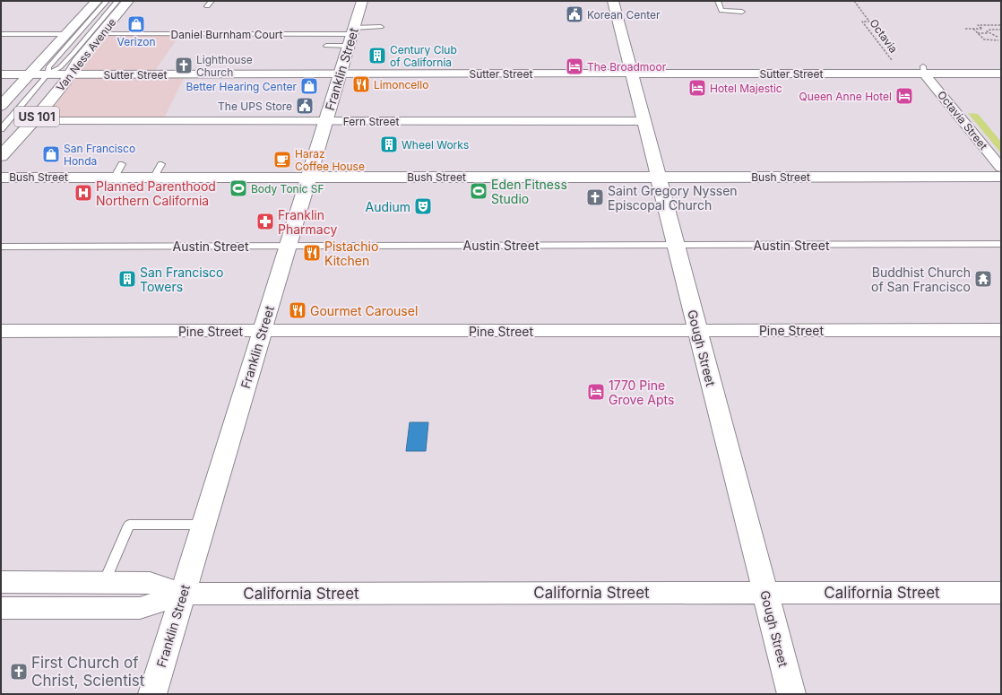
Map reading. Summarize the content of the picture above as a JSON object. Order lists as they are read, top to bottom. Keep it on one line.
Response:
{"streets":{"main road":["Van Ness Avenue","Franklin Street","Sutter Street","US 101","Bush Street","Pine Street","Gough Street","California Street"],"street":["Octavia Street","Fern Street"],"lane":["Daniel Burnham Court","Austin Street"],"path":["Octavia"]},"crossings":[["Daniel Burnham Court","Van Ness Avenue"],["Daniel Burnham Court","Franklin Street"],["Octavia","Sutter Street"],["Octavia","Octavia Street"],["Van Ness Avenue","Sutter Street"],["Van Ness Avenue","Fern Street"],["Franklin Street","Sutter Street"],["Franklin Street","Fern Street"],["Franklin Street","Bush Street"],["Franklin Street","Austin Street"],["Franklin Street","Pine Street"],["Franklin Street","California Street"],["Sutter Street","Octavia Street"],["Sutter Street","Gough Street"],["Fern Street","Gough Street"],["Bush Street","Gough Street"],["Austin Street","Gough Street"],["Pine Street","Gough Street"],["Gough Street","California Street"]],"places":{"public building":["Korean Center","The UPS Store"],"shop":["Verizon","Better Hearing Center","San Francisco Honda"],"building":["Century Club of California","Wheel Works","San Francisco Towers"],"church":["Lighthouse Church","Saint Gregory Nyssen Episcopal Church","First Church of Christ, Scientist"],"hotel":["The Broadmoor","Hotel Majestic","Queen Anne Hotel","1770 Pine Grove Apts"],"restaurant":["Limoncello","Pistachio Kitchen","Gourmet Carousel"],"cafe":["Haraz Coffee House"],"sports":["Body Tonic SF","Eden Fitness Studio"],"hospital":["Planned Parenthood Northern California"],"theatre":["Audium"],"pharmacy":["Franklin Pharmacy"],"temple":["Buddhist Church of San Francisco"]}}
